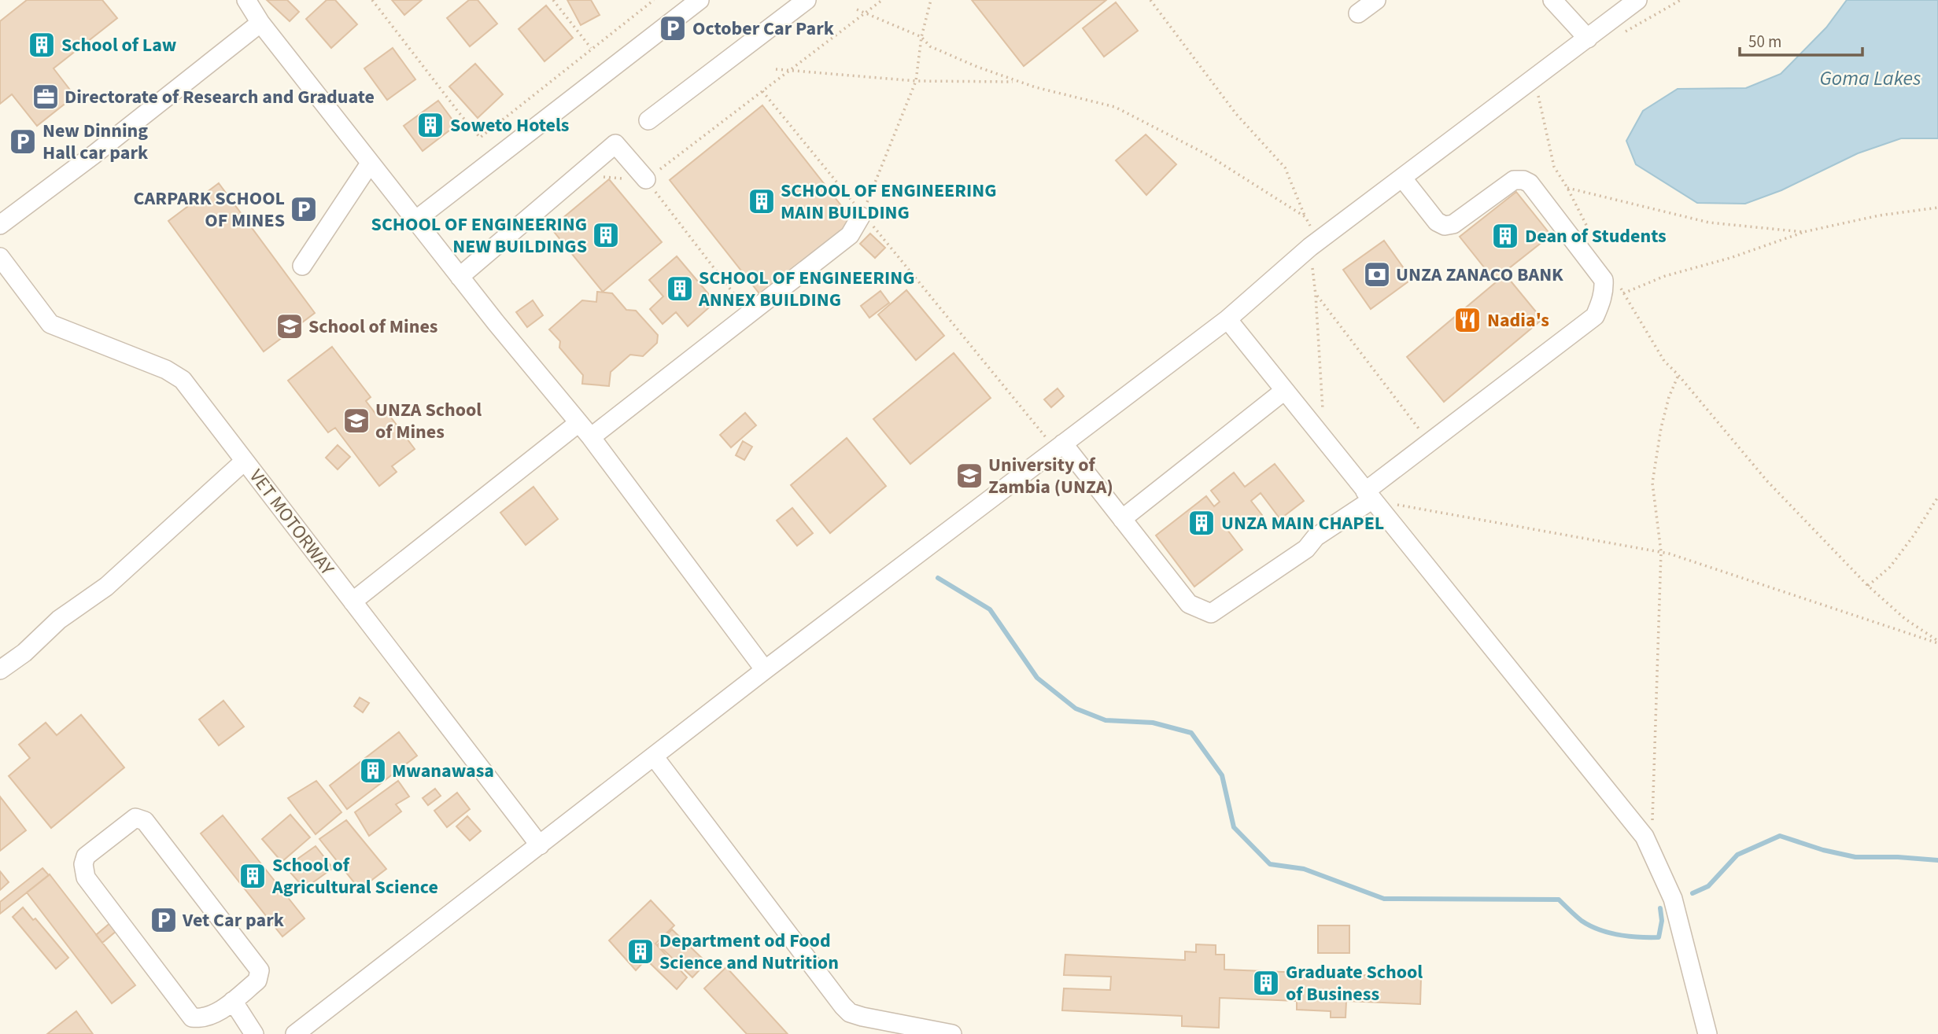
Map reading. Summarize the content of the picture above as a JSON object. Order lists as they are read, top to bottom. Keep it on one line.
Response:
{"streets":{"street":["VET MOTORWAY"]},"water":["Goma Lakes"],"places":{"parking":["October Car Park","New Dinning Hall car park","CARPARK SCHOOL OF MINES","Vet Car park"],"building":["School of Law","Soweto Hotels","SCHOOL OF ENGINEERING MAIN BUILDING","SCHOOL OF ENGINEERING NEW BUILDINGS","Dean of Students","SCHOOL OF ENGINEERING ANNEX BUILDING","UNZA MAIN CHAPEL","Mwanawasa","School of Agricultural Science","Department od Food Science and Nutrition","Graduate School of Business"],"office":["Directorate of Research and Graduate"],"bank":["UNZA ZANACO BANK"],"restaurant":["Nadia's"],"school or university":["School of Mines","UNZA School of Mines","University of Zambia (UNZA)"]},"scale_bar":"50 m"}
